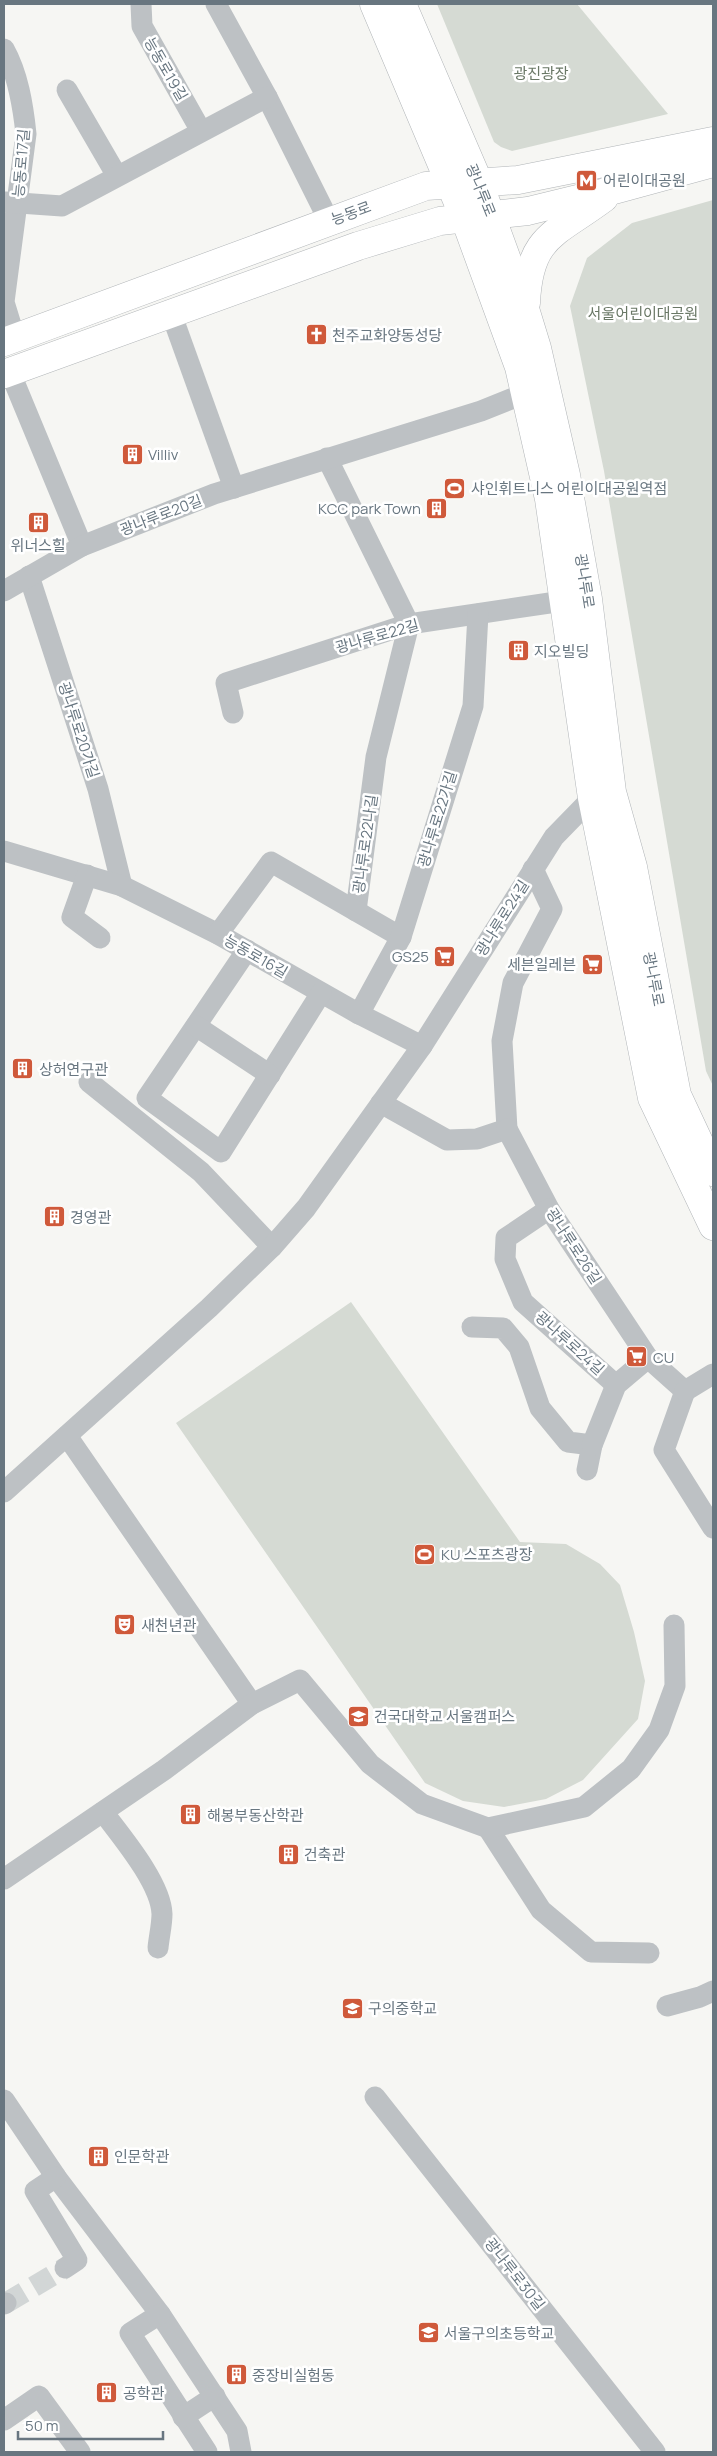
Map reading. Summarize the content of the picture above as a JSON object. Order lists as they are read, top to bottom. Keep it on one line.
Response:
{"streets":{"main road":["광나루로","능동로"],"street":["능동로19길","능동로17길","광나루로20길","광나루로22길","광나루로20가길","광나루로22가길","광나루로22나길","광나루로24길","능동로16길","광나루로26길","광나루로30길"]},"crossings":[["능동로17길","능동로"],["광나루로","능동로"],["광나루로","광나루로20길"],["광나루로","광나루로22길"],["광나루로","광나루로24길"],["광나루로20길","광나루로20가길"],["광나루로22길","광나루로22가길"],["광나루로22길","광나루로22나길"],["광나루로20가길","능동로16길"],["광나루로22가길","능동로16길"],["광나루로22나길","능동로16길"],["광나루로24길","능동로16길"],["광나루로24길","광나루로26길"]],"parks":["광진광장","서울어린이대공원"],"places":{"metro station":["어린이대공원"],"church":["천주교화양동성당"],"building":["Villiv","KCC park Town","위너스힐","지오빌딩","상허연구관","경영관","해봉부동산학관","건축관","인문학관","중장비실험동","공학관"],"sports":["샤인휘트니스 어린이대공원역점","KU 스포츠광장"],"supermarket":["GS25","세븐일레븐","CU"],"theatre":["새천년관"],"school or university":["건국대학교 서울캠퍼스","구의중학교","서울구의초등학교"]},"scale_bar":"50 m"}
